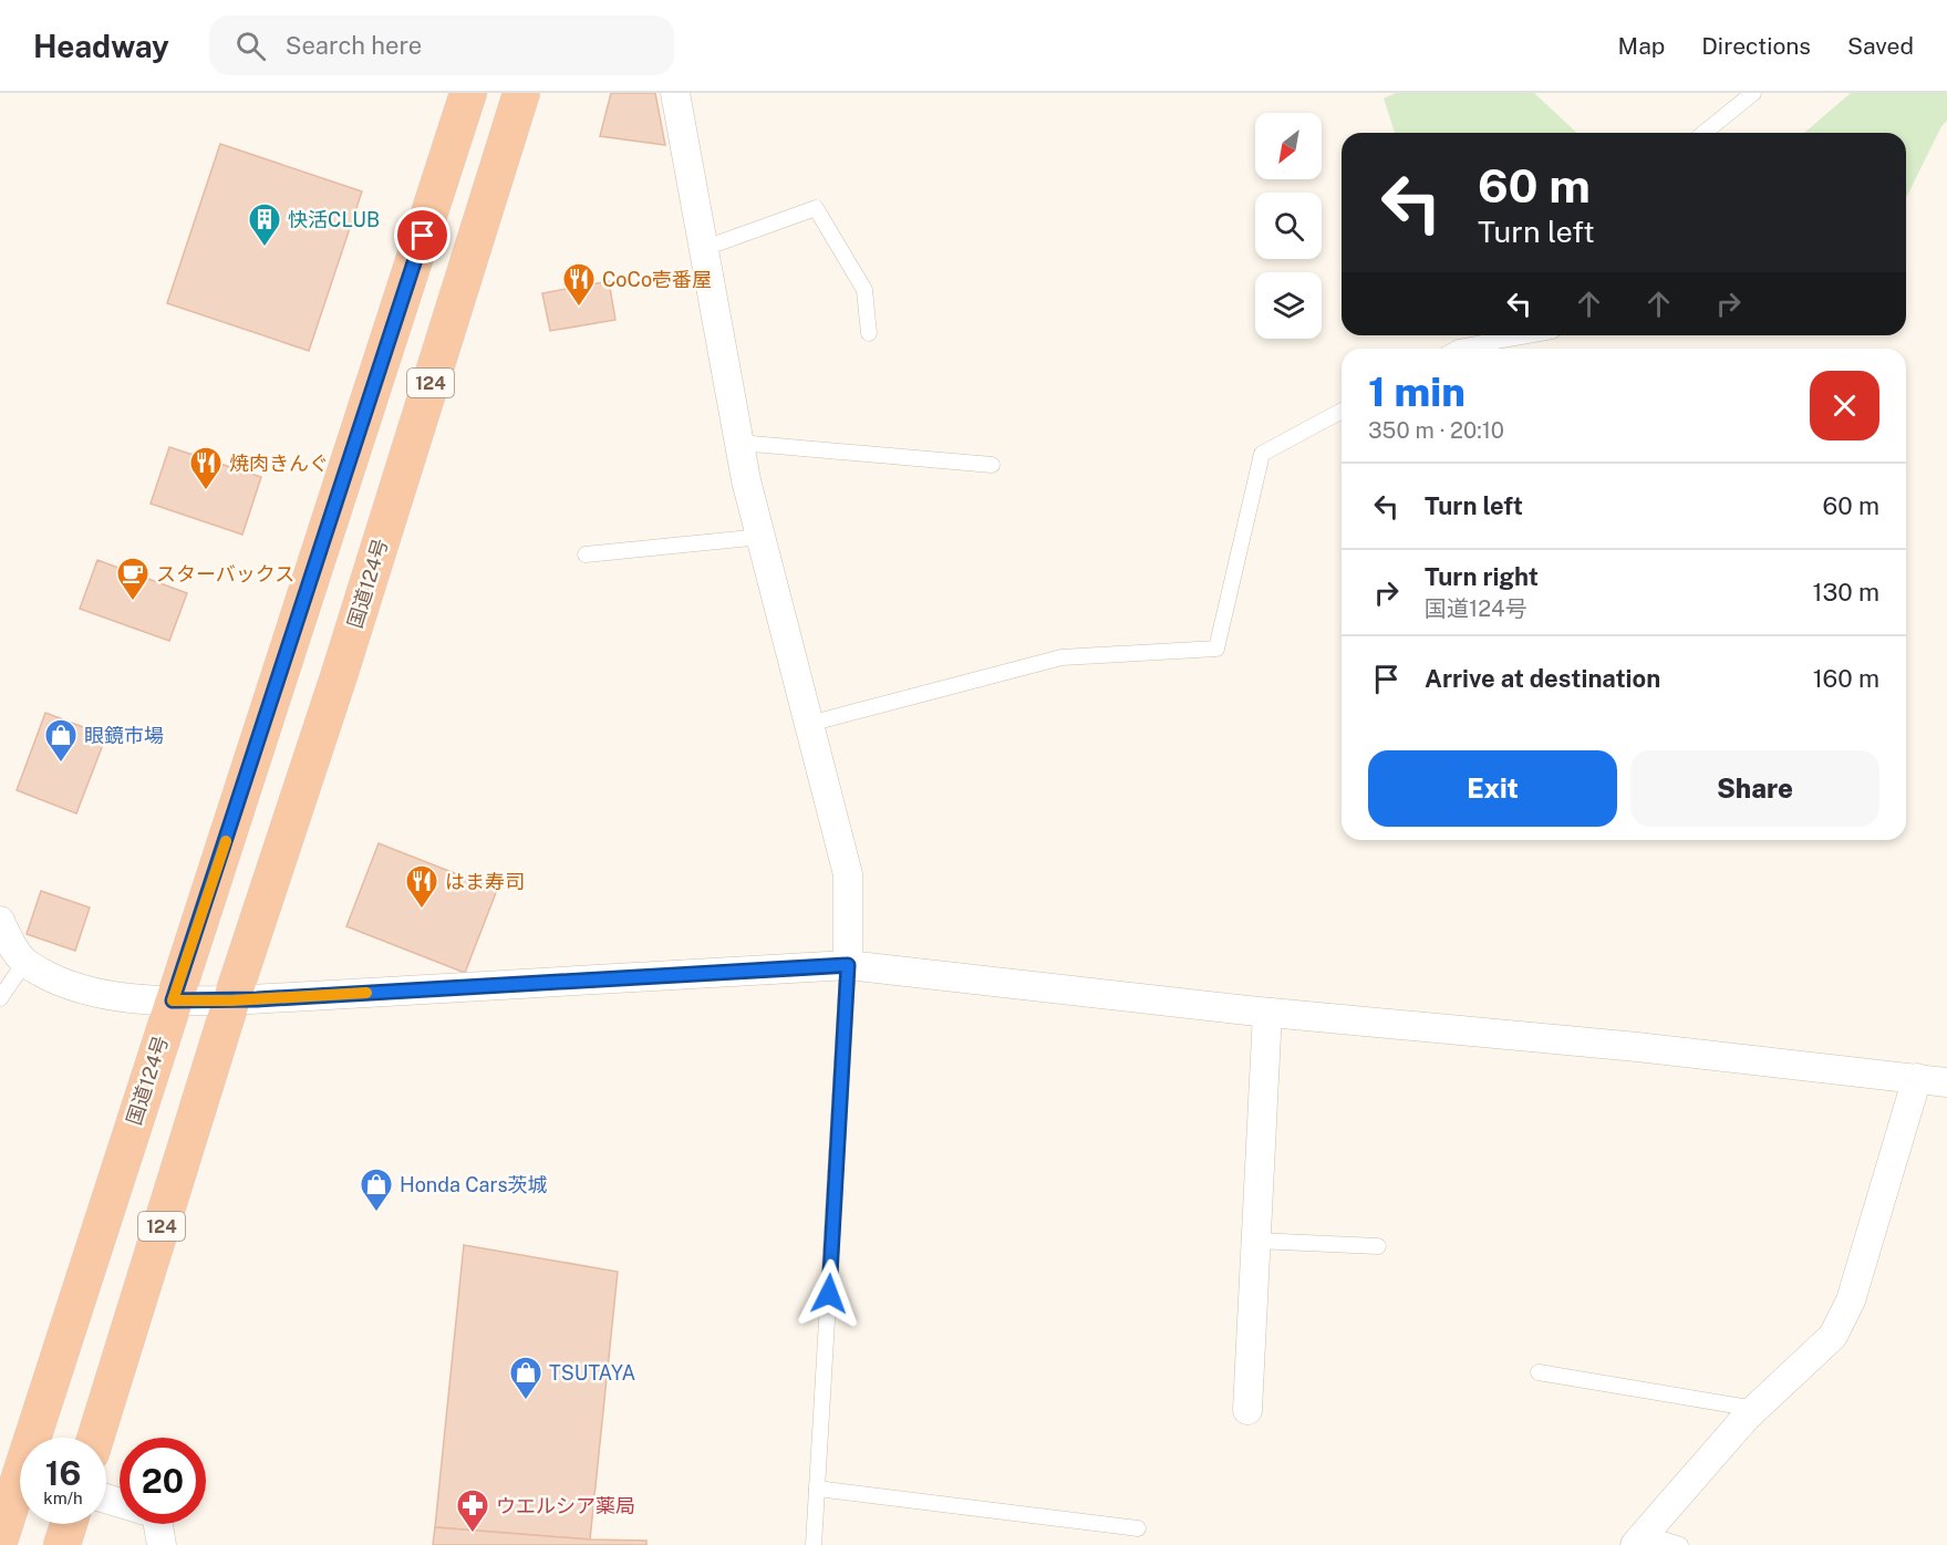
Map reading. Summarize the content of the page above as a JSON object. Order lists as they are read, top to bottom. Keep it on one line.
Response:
{"streets":{"highway":["124","国道124号"]},"places":{"building":["快活CLUB"],"restaurant":["CoCo壱番屋","焼肉きんぐ","はま寿司"],"cafe":["スターバックス"],"shop":["眼鏡市場","Honda Cars茨城","TSUTAYA"],"pharmacy":["ウエルシア薬局"]},"north":"bottom left","page":{"header":"Headway","search":"Search here","nav":["Map","Directions","Saved"],"turn":["60 m","Turn left"],"heading":["1 min","350 m · 20:10"],"list":[{"name":"Turn left","value":"60 m"},{"name":"Turn right","note":"国道124号","value":"130 m"},{"name":"Arrive at destination","value":"160 m"}],"buttons":["Exit","Share"],"speed":"16 km/h","limit":"20"}}
